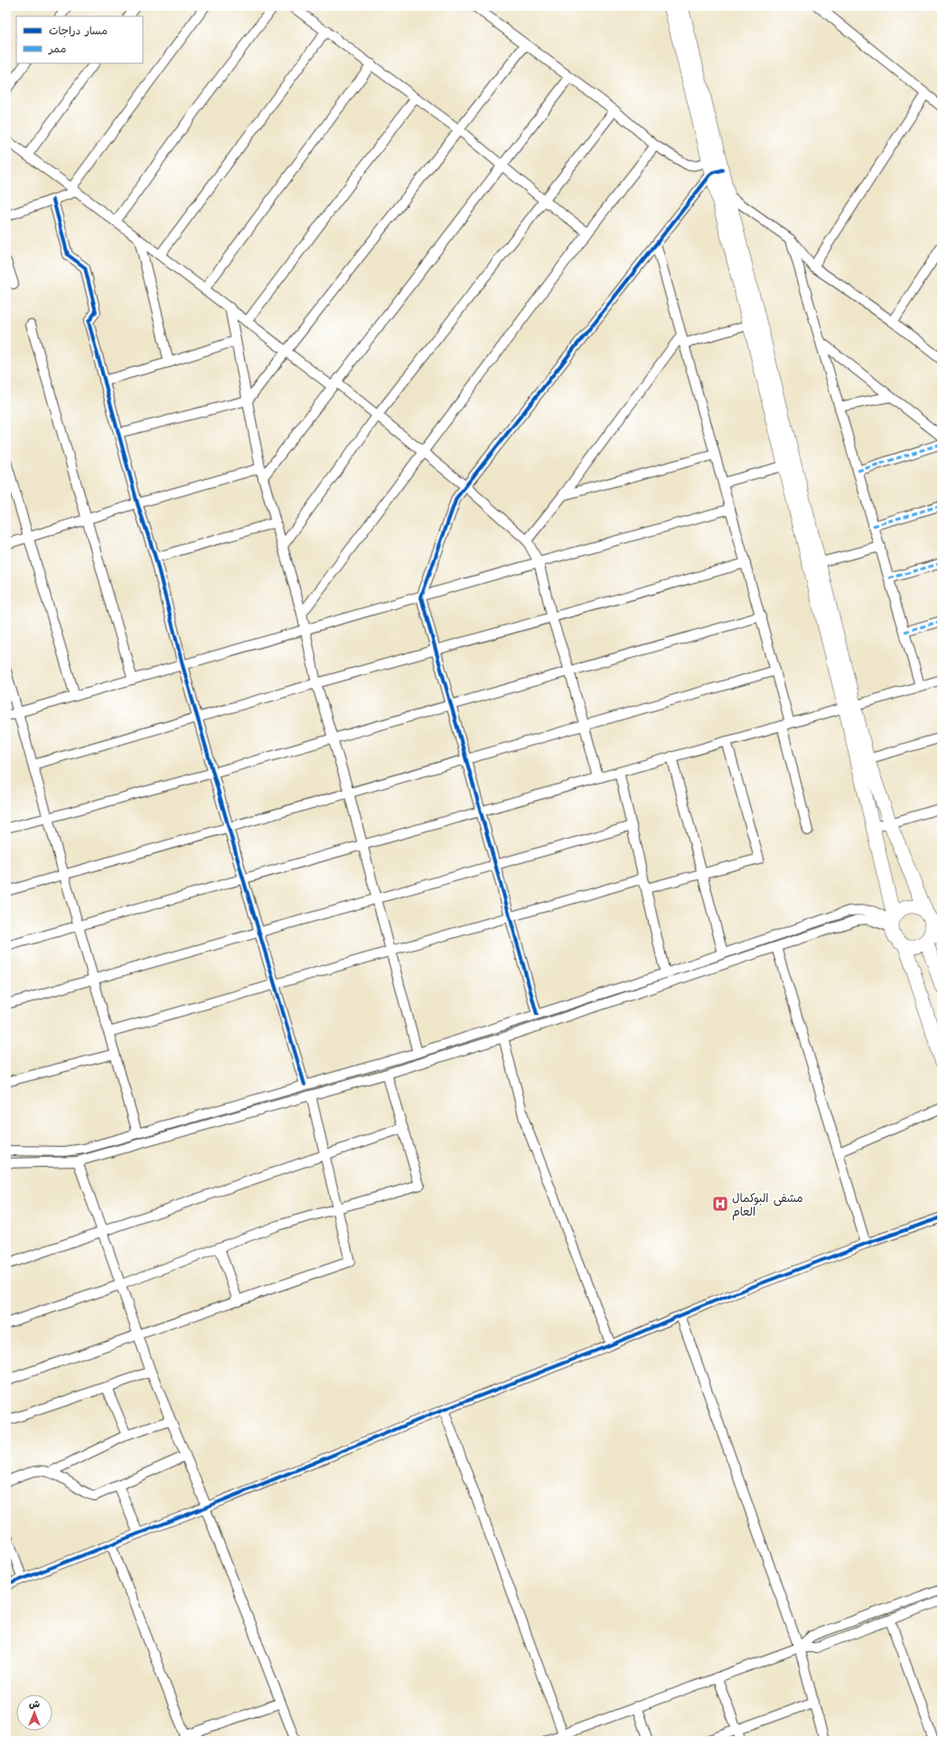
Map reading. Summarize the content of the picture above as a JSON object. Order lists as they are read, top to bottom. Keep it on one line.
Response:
{"places":{"hospital":["مشفى البوكمال العام"]},"legend":["مسار دراجات","ممر"],"north":"top"}
